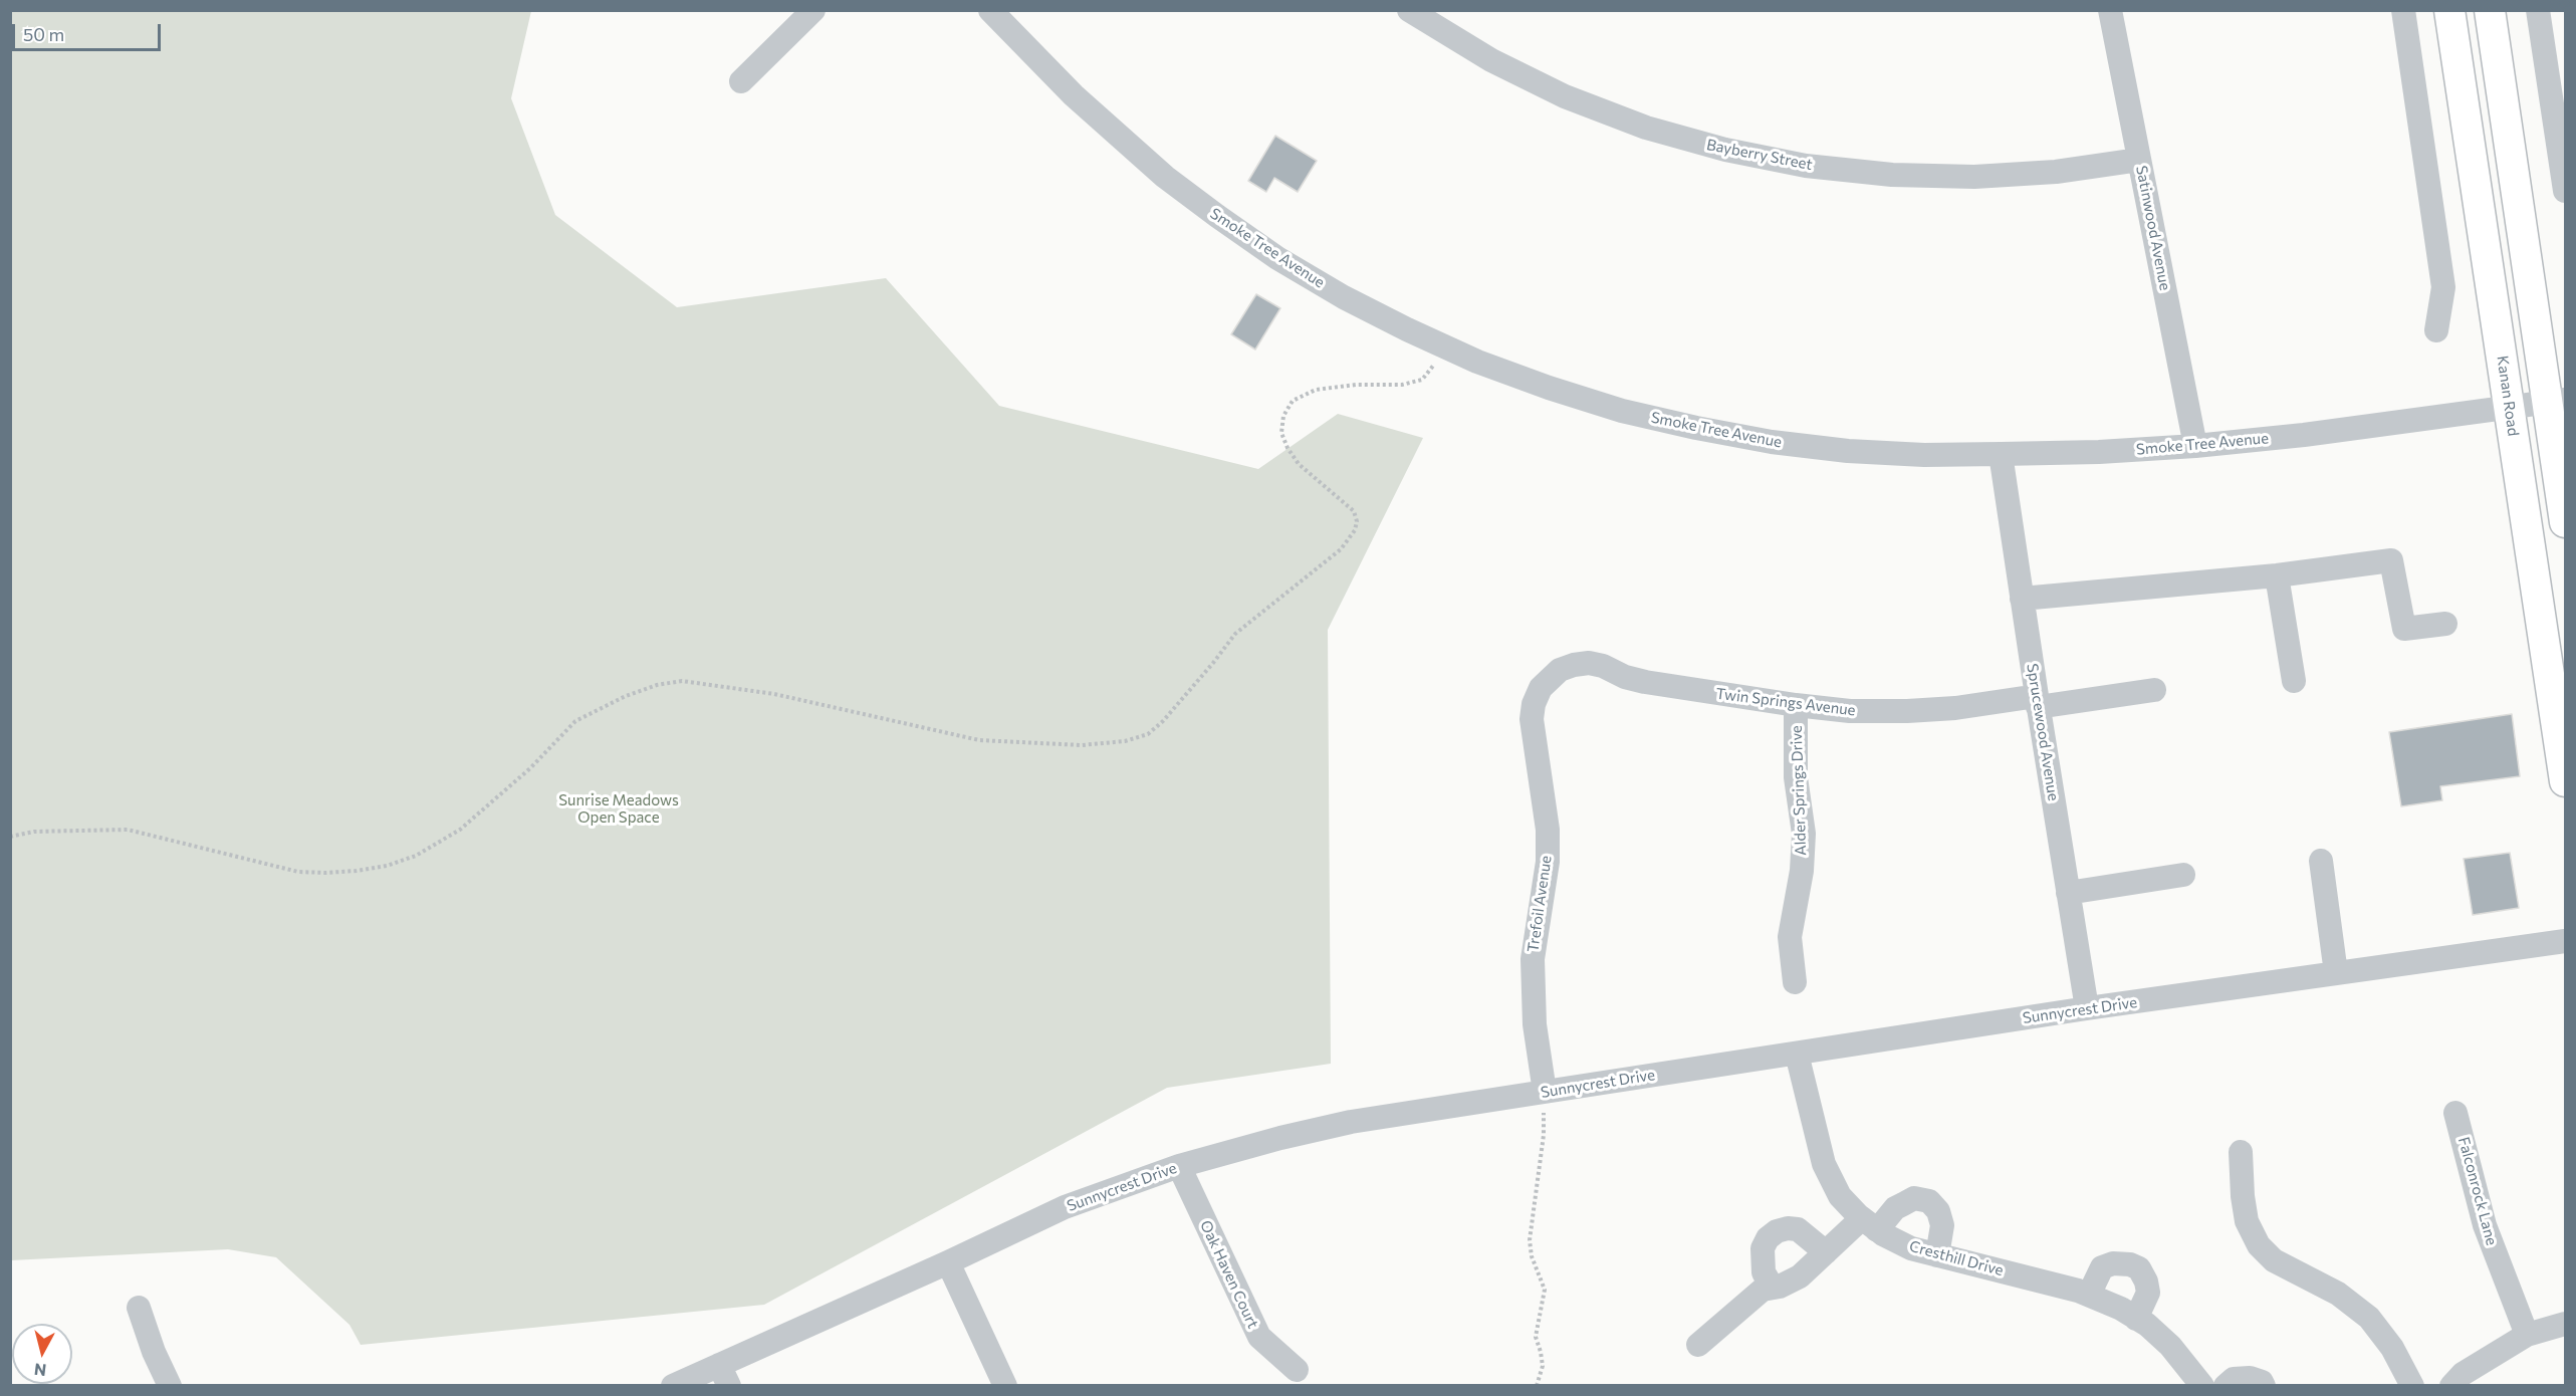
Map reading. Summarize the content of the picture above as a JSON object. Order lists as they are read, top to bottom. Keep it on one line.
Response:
{"streets":{"main road":["Kanan Road"],"street":["Bayberry Street","Satinwood Avenue","Smoke Tree Avenue","Twin Springs Avenue","Sprucewood Avenue","Alder Springs Drive","Trefoil Avenue","Sunnycrest Drive","Falconrock Lane","Cresthill Drive","Oak Haven Court"]},"crossings":[["Bayberry Street","Satinwood Avenue"],["Satinwood Avenue","Smoke Tree Avenue"],["Smoke Tree Avenue","Kanan Road"],["Smoke Tree Avenue","Sprucewood Avenue"],["Twin Springs Avenue","Sprucewood Avenue"],["Twin Springs Avenue","Alder Springs Drive"],["Twin Springs Avenue","Trefoil Avenue"],["Sprucewood Avenue","Sunnycrest Drive"],["Trefoil Avenue","Sunnycrest Drive"],["Sunnycrest Drive","Cresthill Drive"],["Sunnycrest Drive","Oak Haven Court"]],"parks":["Sunrise Meadows Open Space"],"scale_bar":"50 m","north":"bottom"}
